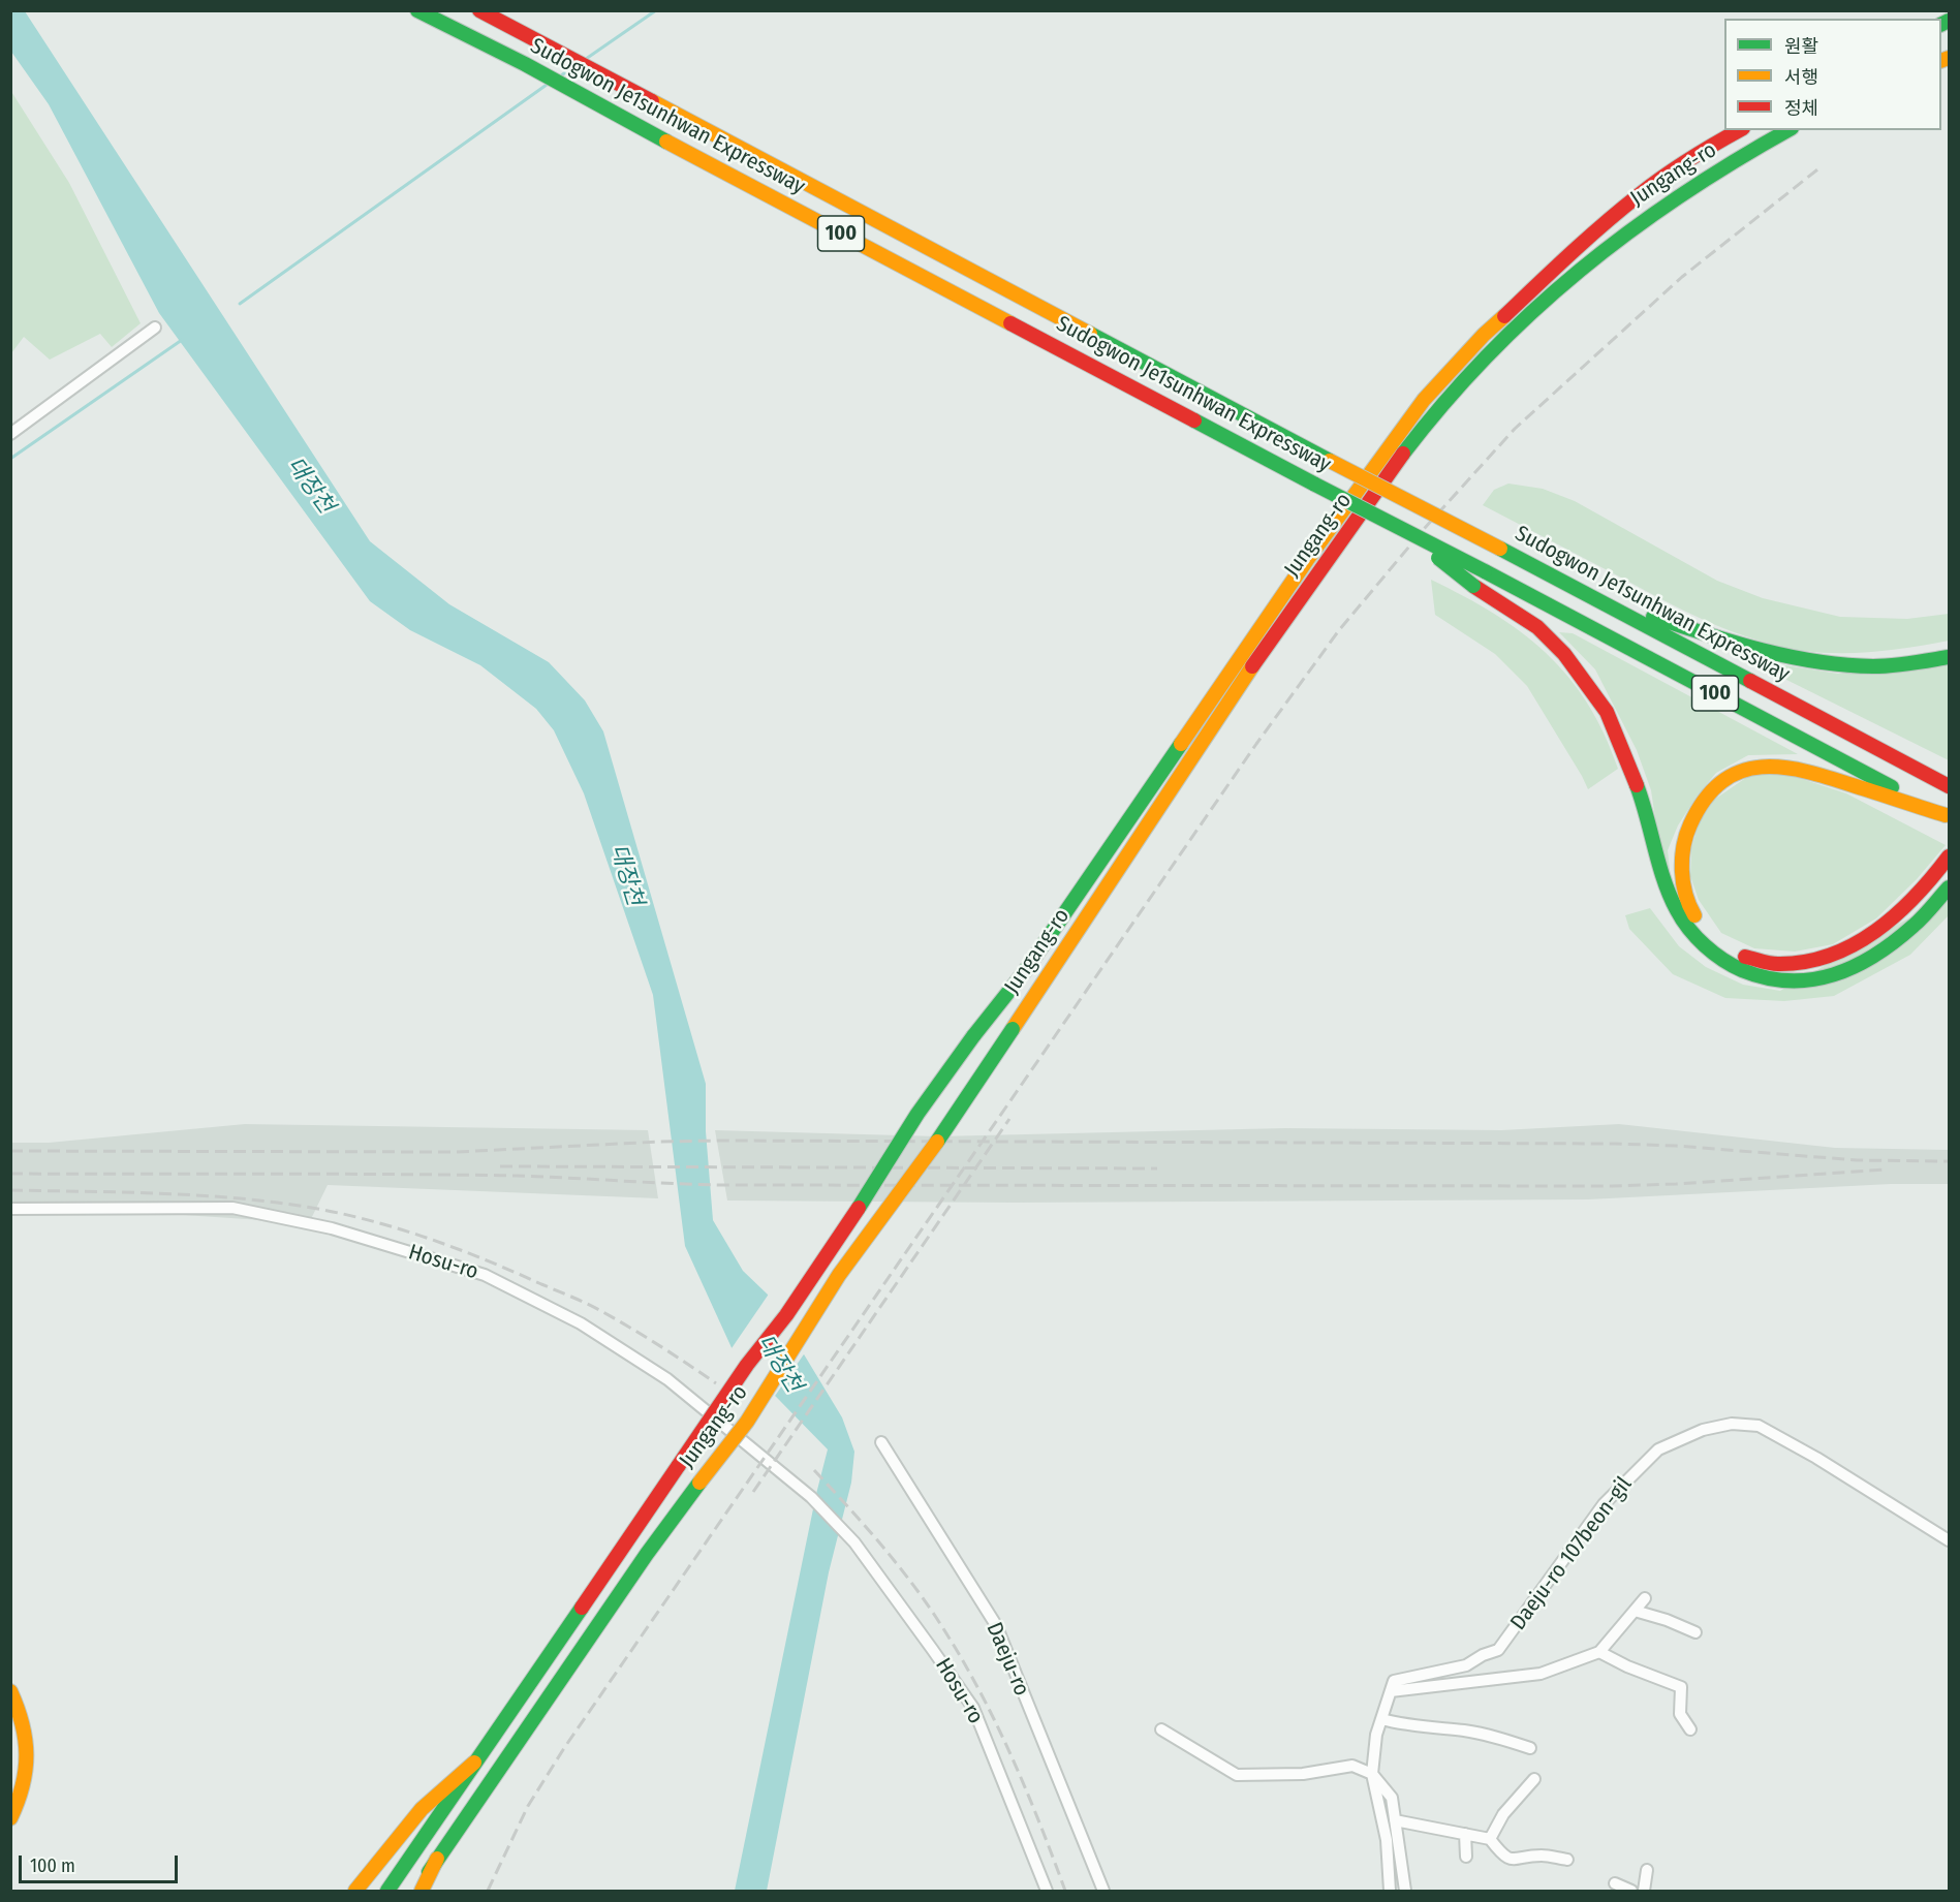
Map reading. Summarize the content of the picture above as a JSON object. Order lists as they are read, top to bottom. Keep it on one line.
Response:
{"streets":{"main road":["Sudogwon Je1sunhwan Expressway","Jungang-ro","100"],"street":["Hosu-ro","Daeju-ro 107beon-gil","Daeju-ro"]},"water":["대장천"],"legend":["원활","서행","정체"],"scale_bar":"100 m"}
